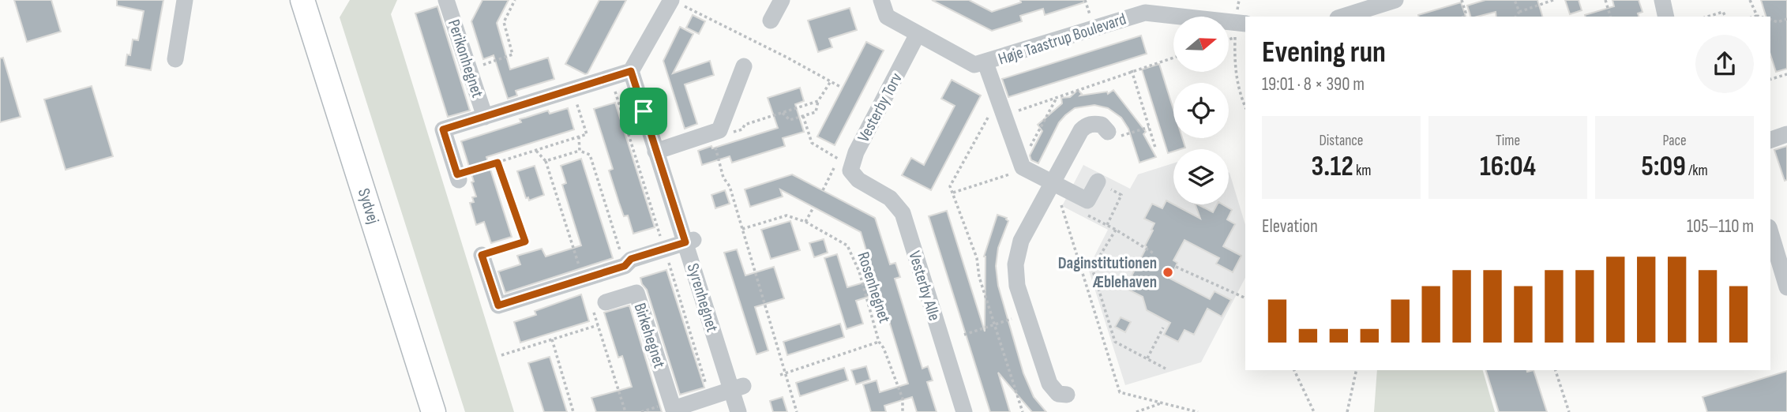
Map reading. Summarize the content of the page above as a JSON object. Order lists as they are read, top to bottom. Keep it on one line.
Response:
{"streets":{"main road":["Sydvej"],"street":["Høje Taastrup Boulevard","Perikonhegnet","Vesterby Torv","Vesterby Alle","Syrenhegnet","Birkehegnet"],"path":["Rosenhegnet"]},"crossings":[["Høje Taastrup Boulevard","Vesterby Torv"],["Vesterby Torv","Vesterby Alle"],["Syrenhegnet","Birkehegnet"]],"places":["Daginstitutionen Æblehaven"],"north":"right","page":{"heading":["Evening run","19:01 · 8 × 390 m"],"stats":[["Distance","3.12 km"],["Time","16:04"],["Pace","5:09 /km"]],"chart":["Elevation","105–110 m"]}}
